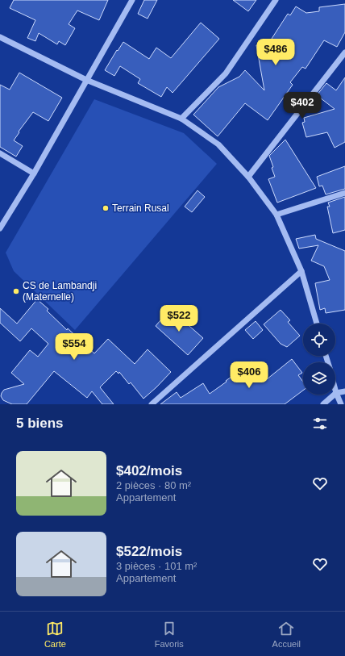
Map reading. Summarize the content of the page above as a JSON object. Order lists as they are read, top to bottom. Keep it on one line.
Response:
{"places":["Terrain Rusal","CS de Lambandji (Maternelle)"],"page":{"price":["$486","$402","$522","$554","$406"],"heading":"5 biens","list":[{"name":"$402/mois","note":"2 pièces · 80 m² · Appartement"},{"name":"$522/mois","note":"3 pièces · 101 m² · Appartement"}],"tabs":["Carte","Favoris","Accueil"]}}
